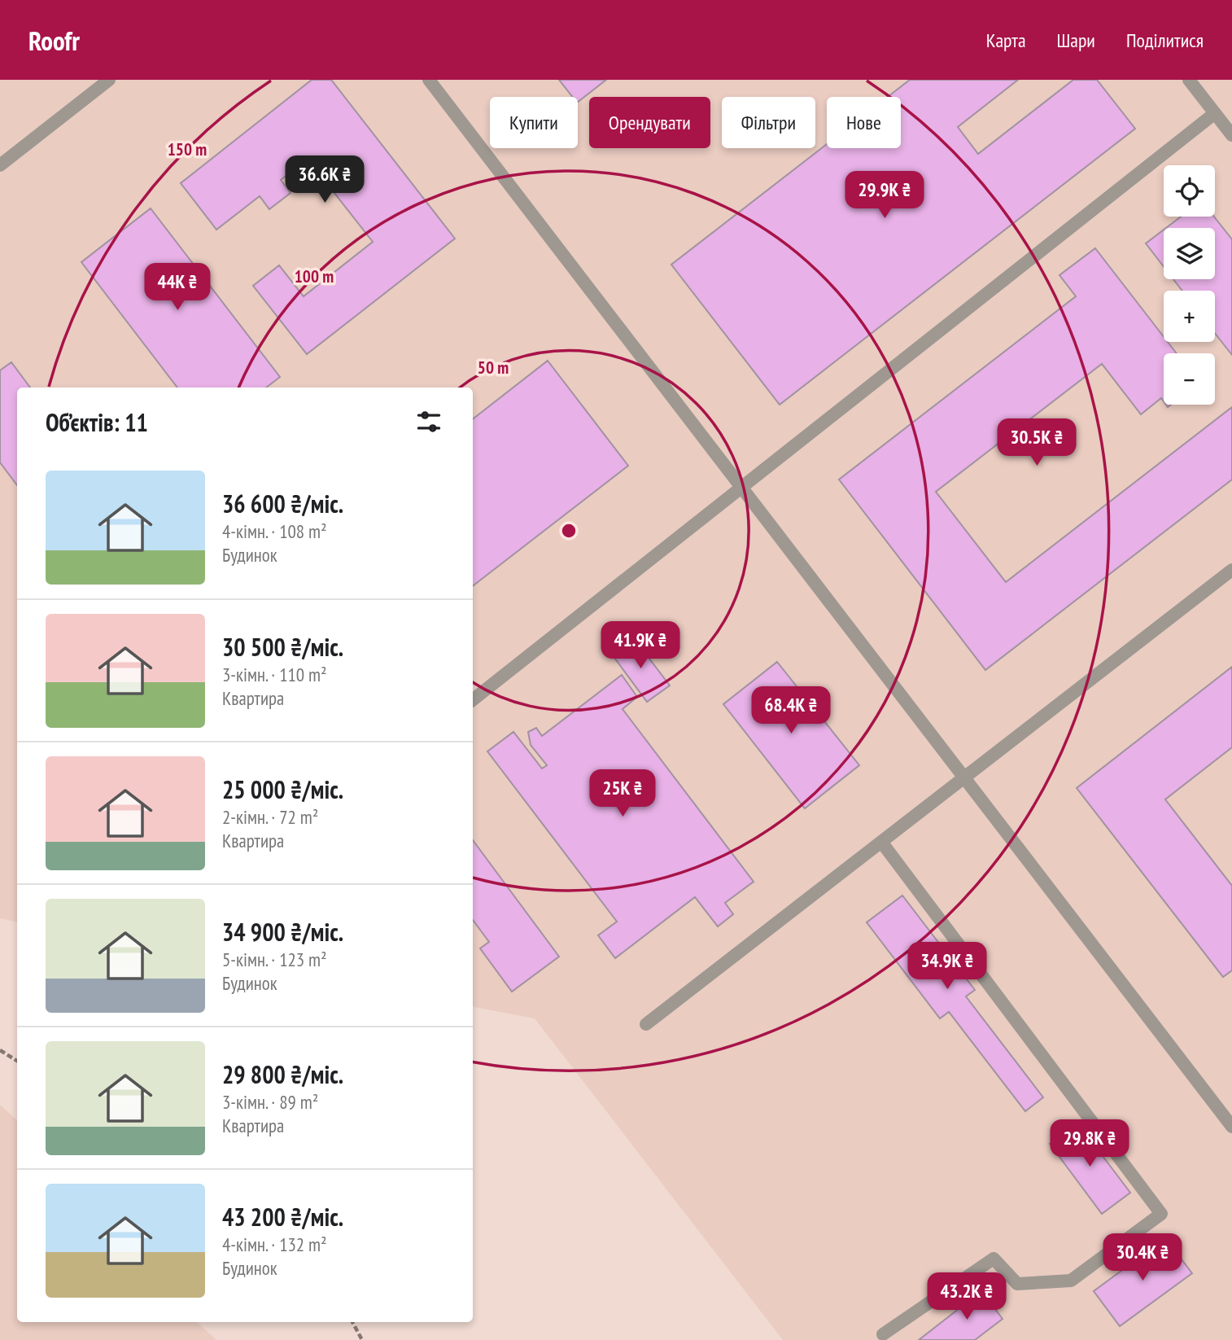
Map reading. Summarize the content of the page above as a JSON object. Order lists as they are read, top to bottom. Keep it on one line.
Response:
{"page":{"header":"Roofr","nav":["Карта","Шари","Поділитися"],"chip":["Купити","Орендувати","Фільтри","Нове"],"price":["36.6K ₴","29.9K ₴","44K ₴","30.5K ₴","41.9K ₴","68.4K ₴","25K ₴","34.9K ₴","29.8K ₴","30.4K ₴","43.2K ₴"],"map_buttons":["+","−"],"heading":"Об’єктів: 11","list":[{"name":"36 600 ₴/міс.","note":"4-кімн. · 108 m² · Будинок"},{"name":"30 500 ₴/міс.","note":"3-кімн. · 110 m² · Квартира"},{"name":"25 000 ₴/міс.","note":"2-кімн. · 72 m² · Квартира"},{"name":"34 900 ₴/міс.","note":"5-кімн. · 123 m² · Будинок"},{"name":"29 800 ₴/міс.","note":"3-кімн. · 89 m² · Квартира"},{"name":"43 200 ₴/міс.","note":"4-кімн. · 132 m² · Будинок"}]},"rings":["150 m","100 m","50 m"]}
